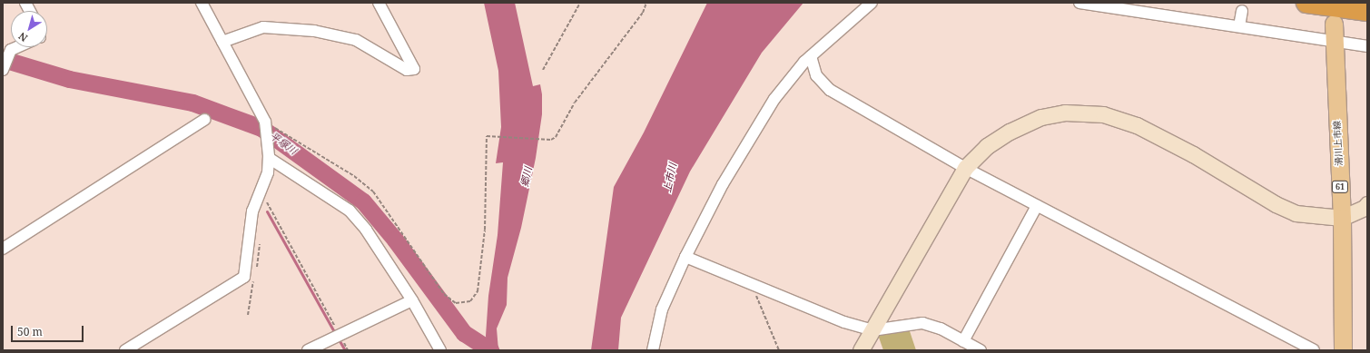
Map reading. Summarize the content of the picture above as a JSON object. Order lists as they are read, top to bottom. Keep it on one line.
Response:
{"streets":{"main road":["滑川上市線","61"]},"water":["平塚川","郷川","上市川"],"scale_bar":"50 m","north":"bottom left"}
